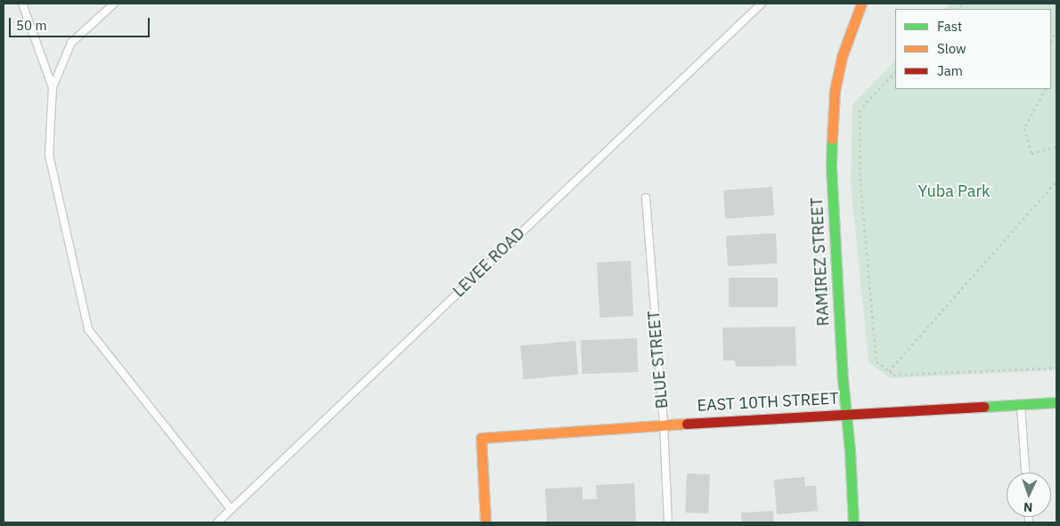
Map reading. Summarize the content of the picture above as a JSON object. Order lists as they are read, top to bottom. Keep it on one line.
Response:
{"streets":{"street":["RAMIREZ STREET","EAST 10TH STREET"],"lane":["LEVEE ROAD","BLUE STREET"]},"crossings":[["RAMIREZ STREET","EAST 10TH STREET"],["BLUE STREET","EAST 10TH STREET"]],"parks":["Yuba Park"],"legend":["Fast","Slow","Jam"],"scale_bar":"50 m","north":"bottom"}
